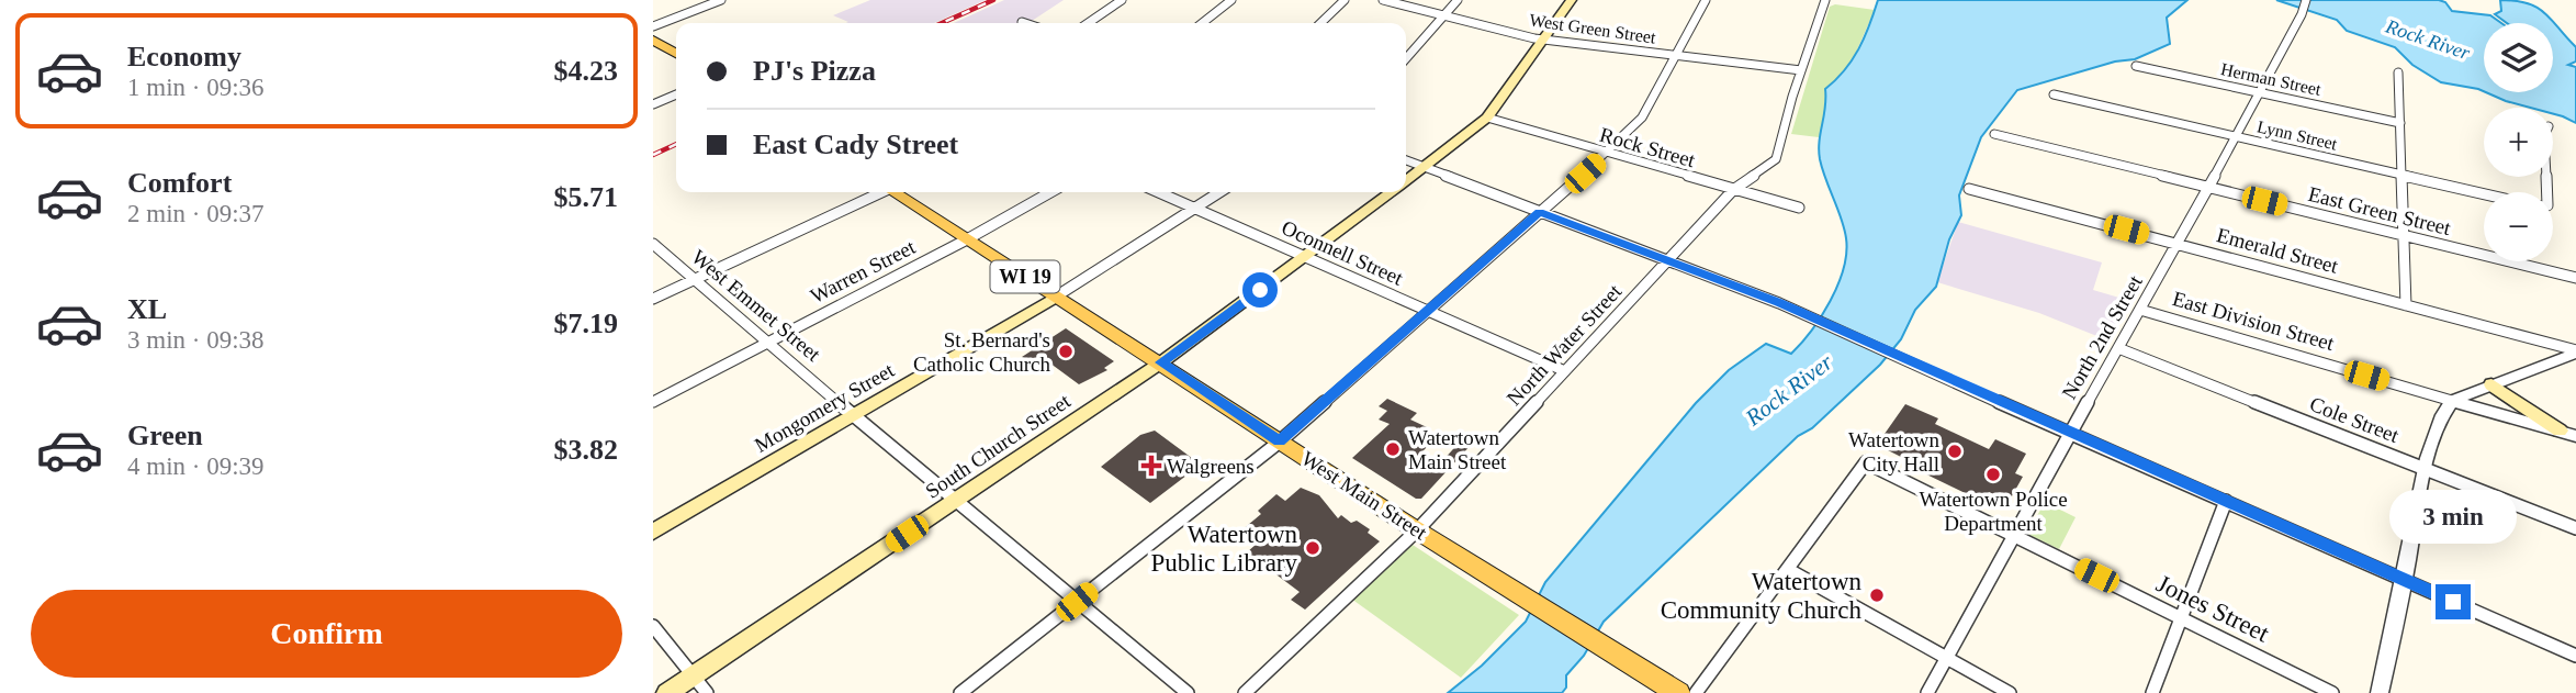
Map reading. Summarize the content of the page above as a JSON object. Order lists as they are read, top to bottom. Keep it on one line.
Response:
{"streets":{"main road":["WI 19","Mongomery Street","South Church Street","West Main Street"],"street":["West Green Street","Herman Street","Lynn Street","Rock Street","East Green Street","Emerald Street","Oconnell Street","Warren Street","West Emmet Street","East Division Street","North 2nd Street","North Water Street","Cole Street","Jones Street"]},"crossings":[["West Green Street","North Water Street"],["West Green Street","South Church Street"],["Herman Street","North 2nd Street"],["Lynn Street","North 2nd Street"],["Rock Street","North Water Street"],["Rock Street","South Church Street"],["East Green Street","North 2nd Street"],["Emerald Street","North 2nd Street"],["Oconnell Street","North Water Street"],["Oconnell Street","South Church Street"],["Warren Street","West Emmet Street"],["Warren Street","West Main Street"],["West Emmet Street","Mongomery Street"],["West Emmet Street","South Church Street"],["East Division Street","North 2nd Street"],["North 2nd Street","Cole Street"],["North 2nd Street","Jones Street"],["North Water Street","West Main Street"],["Mongomery Street","West Main Street"],["South Church Street","West Main Street"]],"water":["Rock River"],"places":{"other":["St. Bernard's Catholic Church","Watertown Main Street","Watertown City Hall","Watertown Police Department","Watertown Public Library","Watertown Community Church"],"health":["Walgreens"]},"page":{"list":[{"name":"Economy","note":"1 min · 09:36","value":"$4.23"},{"name":"Comfort","note":"2 min · 09:37","value":"$5.71"},{"name":"XL","note":"3 min · 09:38","value":"$7.19"},{"name":"Green","note":"4 min · 09:39","value":"$3.82"}],"map_buttons":["+","−"],"banner":["PJ's Pizza","East Cady Street"],"bubble":"3 min","buttons":"Confirm"}}
